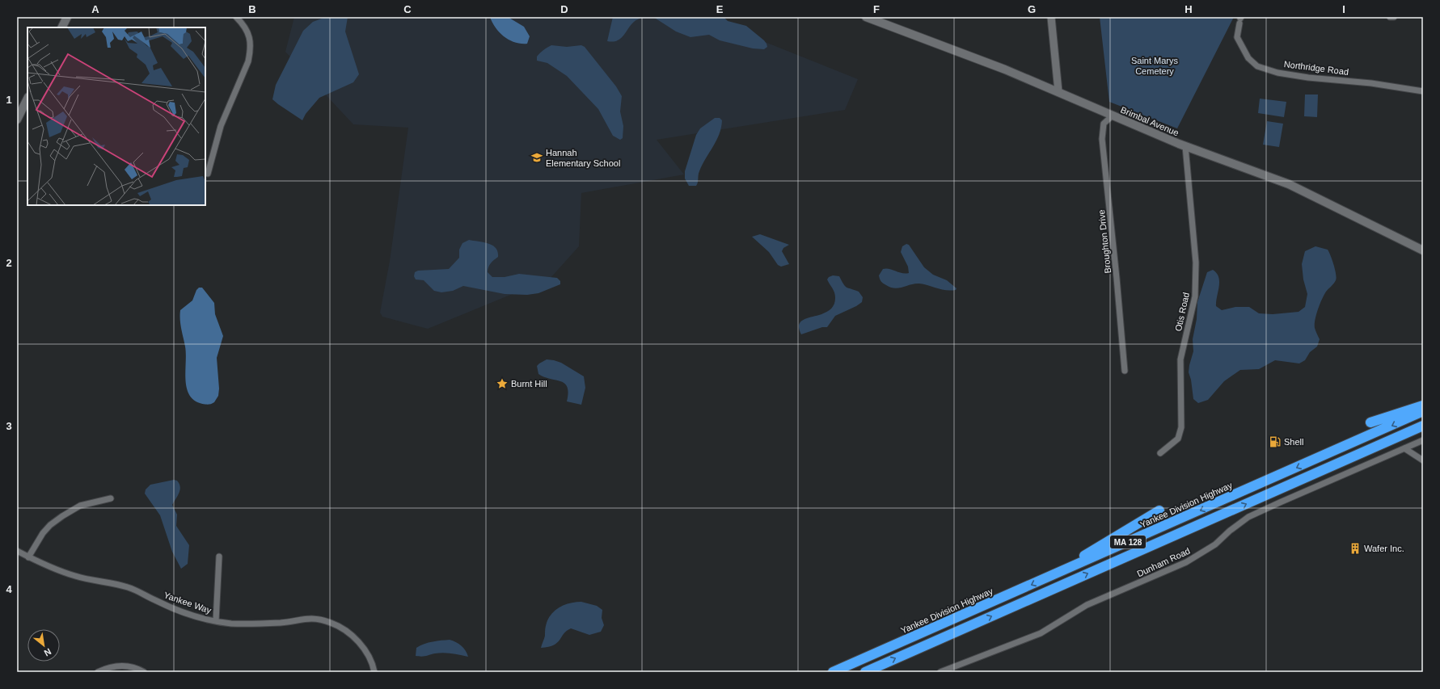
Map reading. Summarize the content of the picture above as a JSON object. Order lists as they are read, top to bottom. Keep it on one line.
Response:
{"streets":{"highway":["Yankee Division Highway","MA 128"],"main road":["Brimbal Avenue"],"street":["Northridge Road","Broughton Drive","Otis Road","Dunham Road","Yankee Way"]},"crossings":[["Brimbal Avenue","Broughton Drive"],["Brimbal Avenue","Otis Road"]],"parks":["Saint Marys Cemetery"],"places":{"school or university":["Hannah Elementary School"],"place":["Burnt Hill"],"fuel station":["Shell"],"building":["Wafer Inc."]},"north":"bottom right","grid":{"columns":["A","B","C","D","E","F","G","H","I"],"rows":["1","2","3","4"]}}
